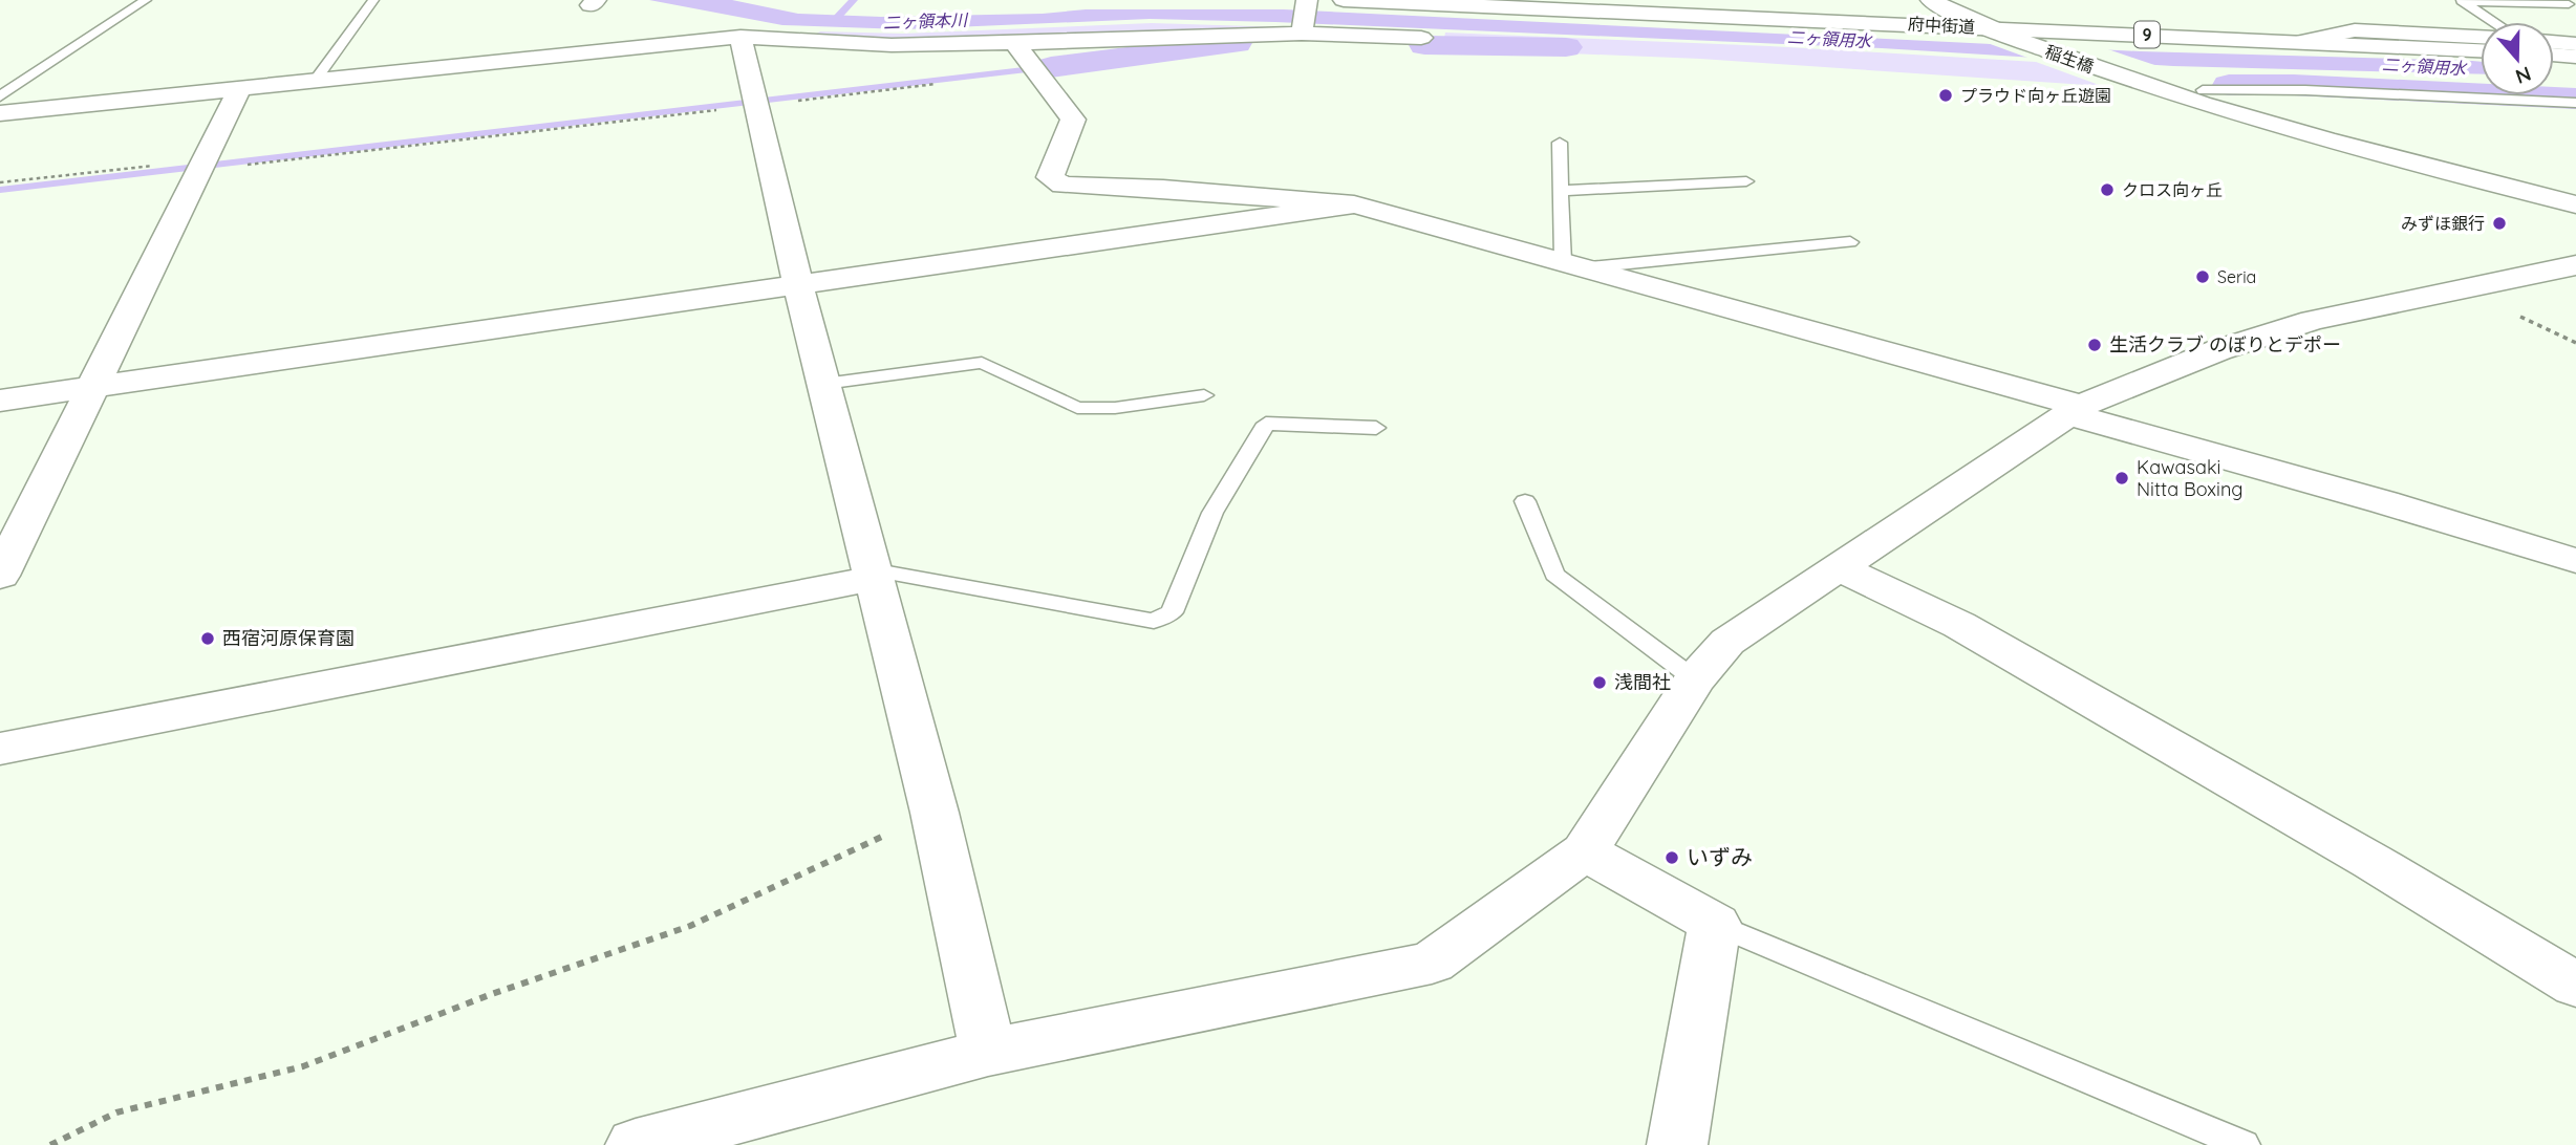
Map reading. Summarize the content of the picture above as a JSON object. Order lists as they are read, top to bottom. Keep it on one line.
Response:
{"streets":{"street":["府中街道","9","稲生橋"]},"crossings":[["府中街道","稲生橋"]],"water":["二ヶ領本川","二ヶ領用水"],"places":["プラウド向ヶ丘遊園","クロス向ヶ丘","みずほ銀行","Seria","生活クラブ のぼりとデポー","Kawasaki Nitta Boxing","西宿河原保育園","浅間社","いずみ"],"north":"bottom"}
